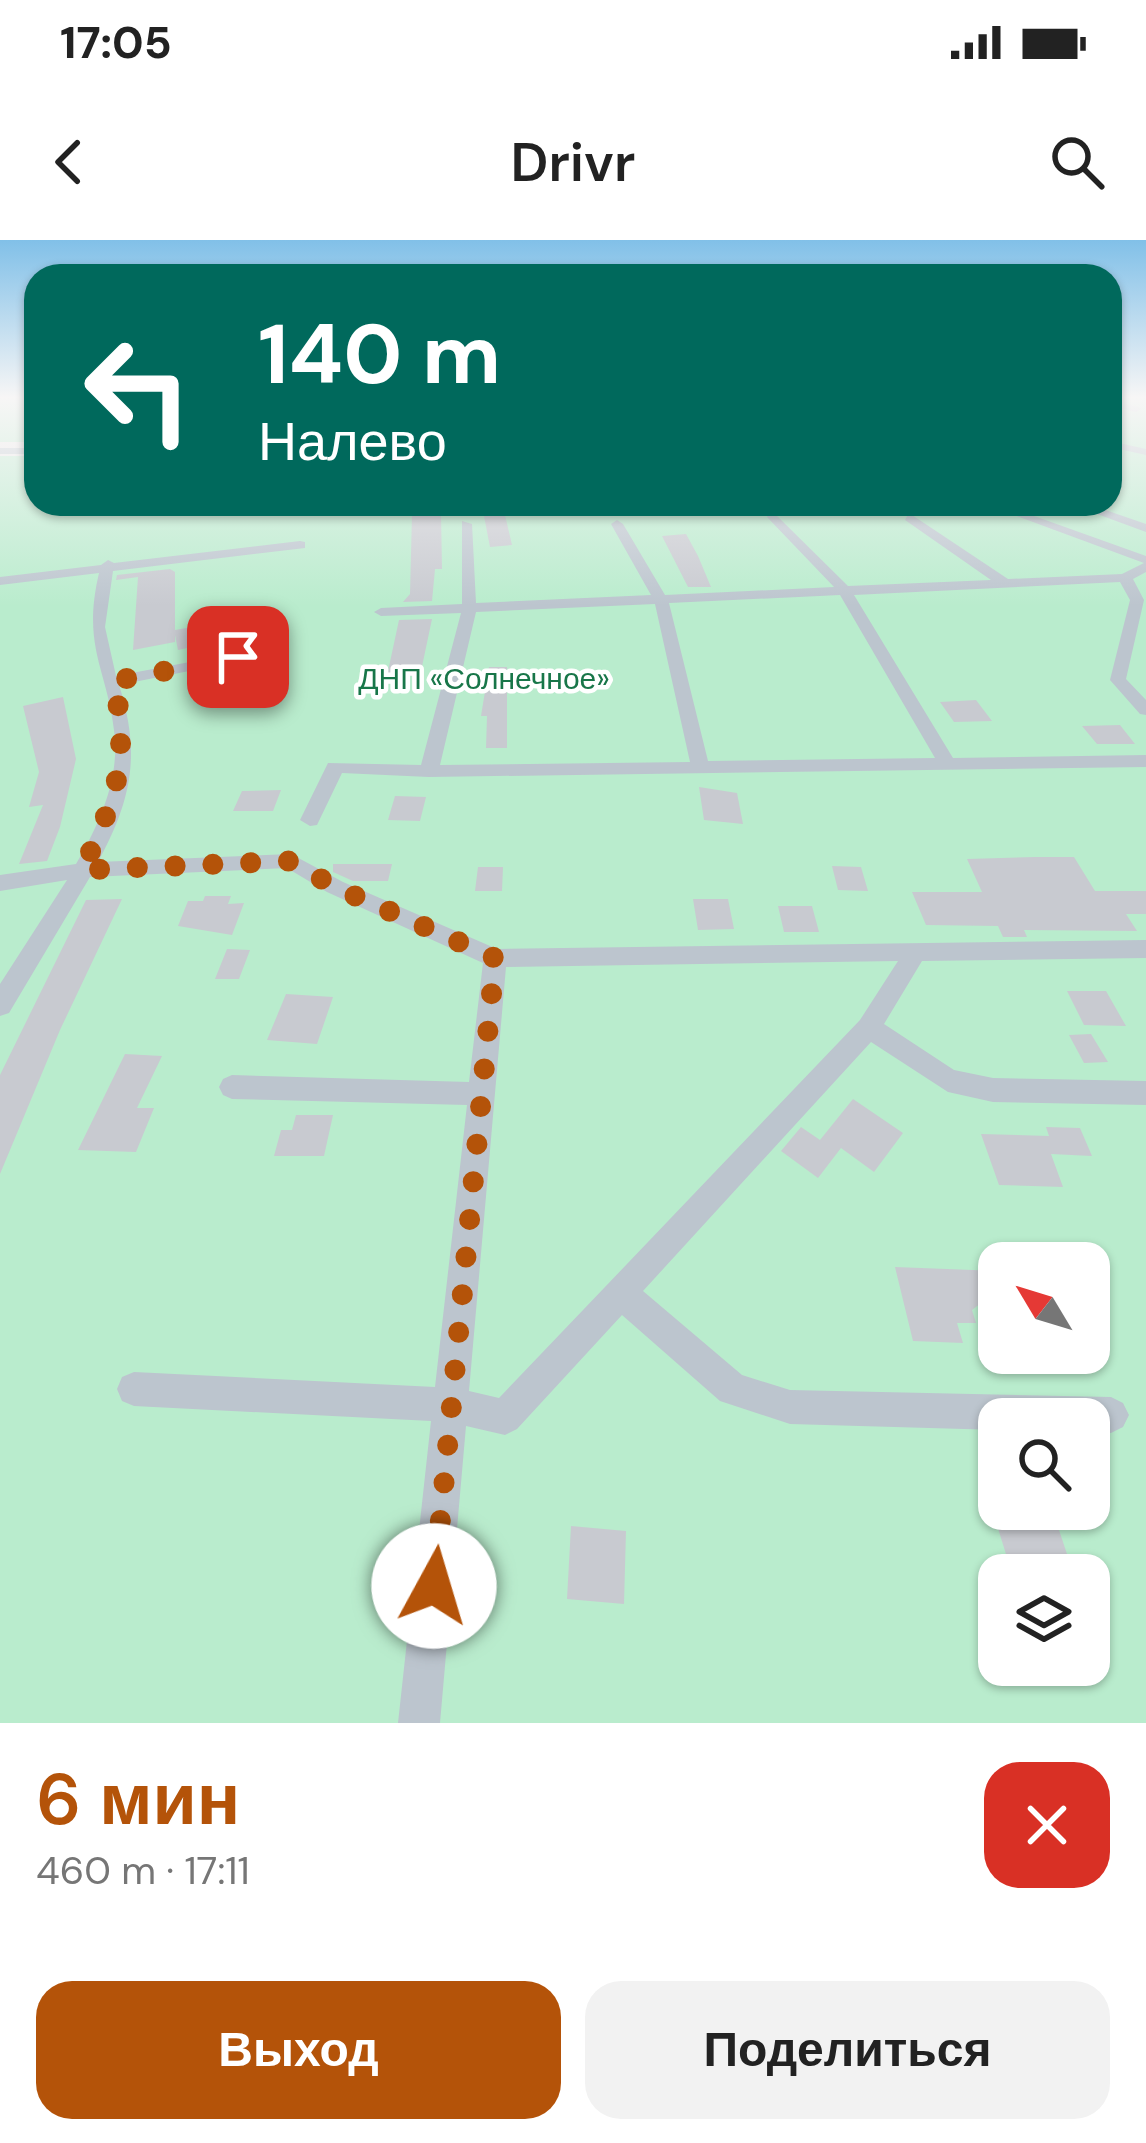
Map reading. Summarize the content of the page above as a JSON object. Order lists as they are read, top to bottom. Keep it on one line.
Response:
{"parks":["ДНП «Солнечное»"],"north":"top left","page":{"status":"17:05","header":"Drivr","turn":["140 m","Налево"],"heading":["6 мин","460 m · 17:11"],"buttons":["Выход","Поделиться"]}}
